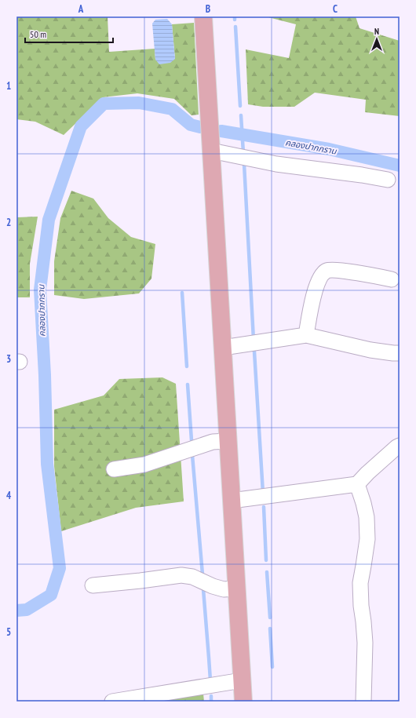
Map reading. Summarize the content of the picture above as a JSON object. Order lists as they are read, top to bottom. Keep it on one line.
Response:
{"water":["คลองปากกราน"],"scale_bar":"50 m","north":"top","grid":{"columns":["A","B","C"],"rows":["1","2","3","4","5"]}}
